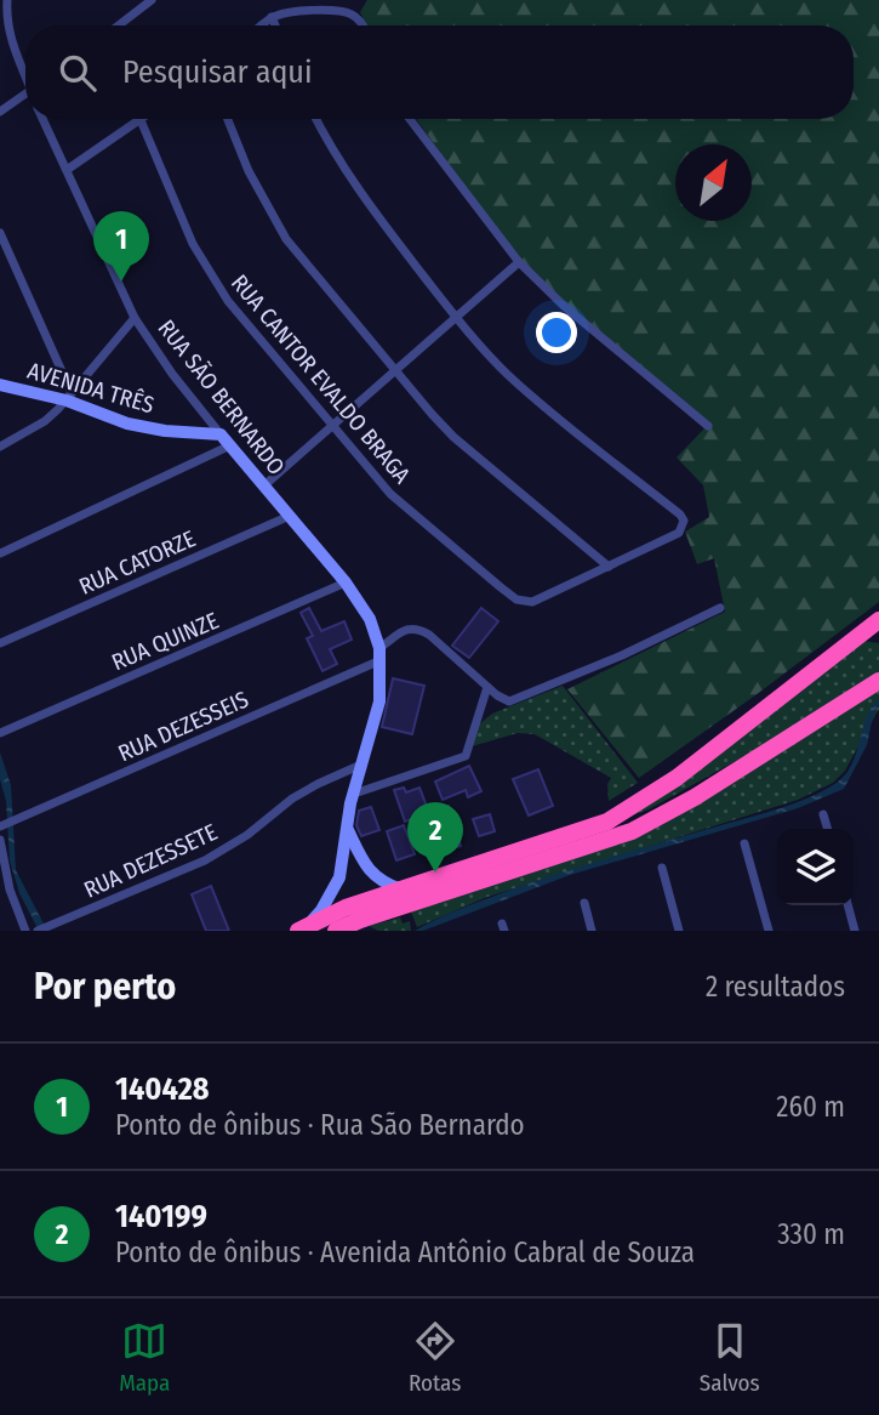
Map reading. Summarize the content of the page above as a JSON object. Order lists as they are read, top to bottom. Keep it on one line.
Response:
{"streets":{"street":["RUA CANTOR EVALDO BRAGA","AVENIDA TRÊS","RUA SÃO BERNARDO","RUA CATORZE","RUA QUINZE","RUA DEZESSEIS","RUA DEZESSETE"]},"crossings":[["AVENIDA TRÊS","RUA SÃO BERNARDO"],["RUA SÃO BERNARDO","RUA CATORZE"],["RUA SÃO BERNARDO","RUA QUINZE"],["RUA SÃO BERNARDO","RUA DEZESSEIS"]],"north":"top right","page":{"search":"Pesquisar aqui","pins":["1","2"],"heading":["Por perto","2 resultados"],"list":[{"mark":"1","name":"140428","note":"Ponto de ônibus · Rua São Bernardo","value":"260 m"},{"mark":"2","name":"140199","note":"Ponto de ônibus · Avenida Antônio Cabral de Souza","value":"330 m"}],"nav":["Mapa","Rotas","Salvos"]}}
